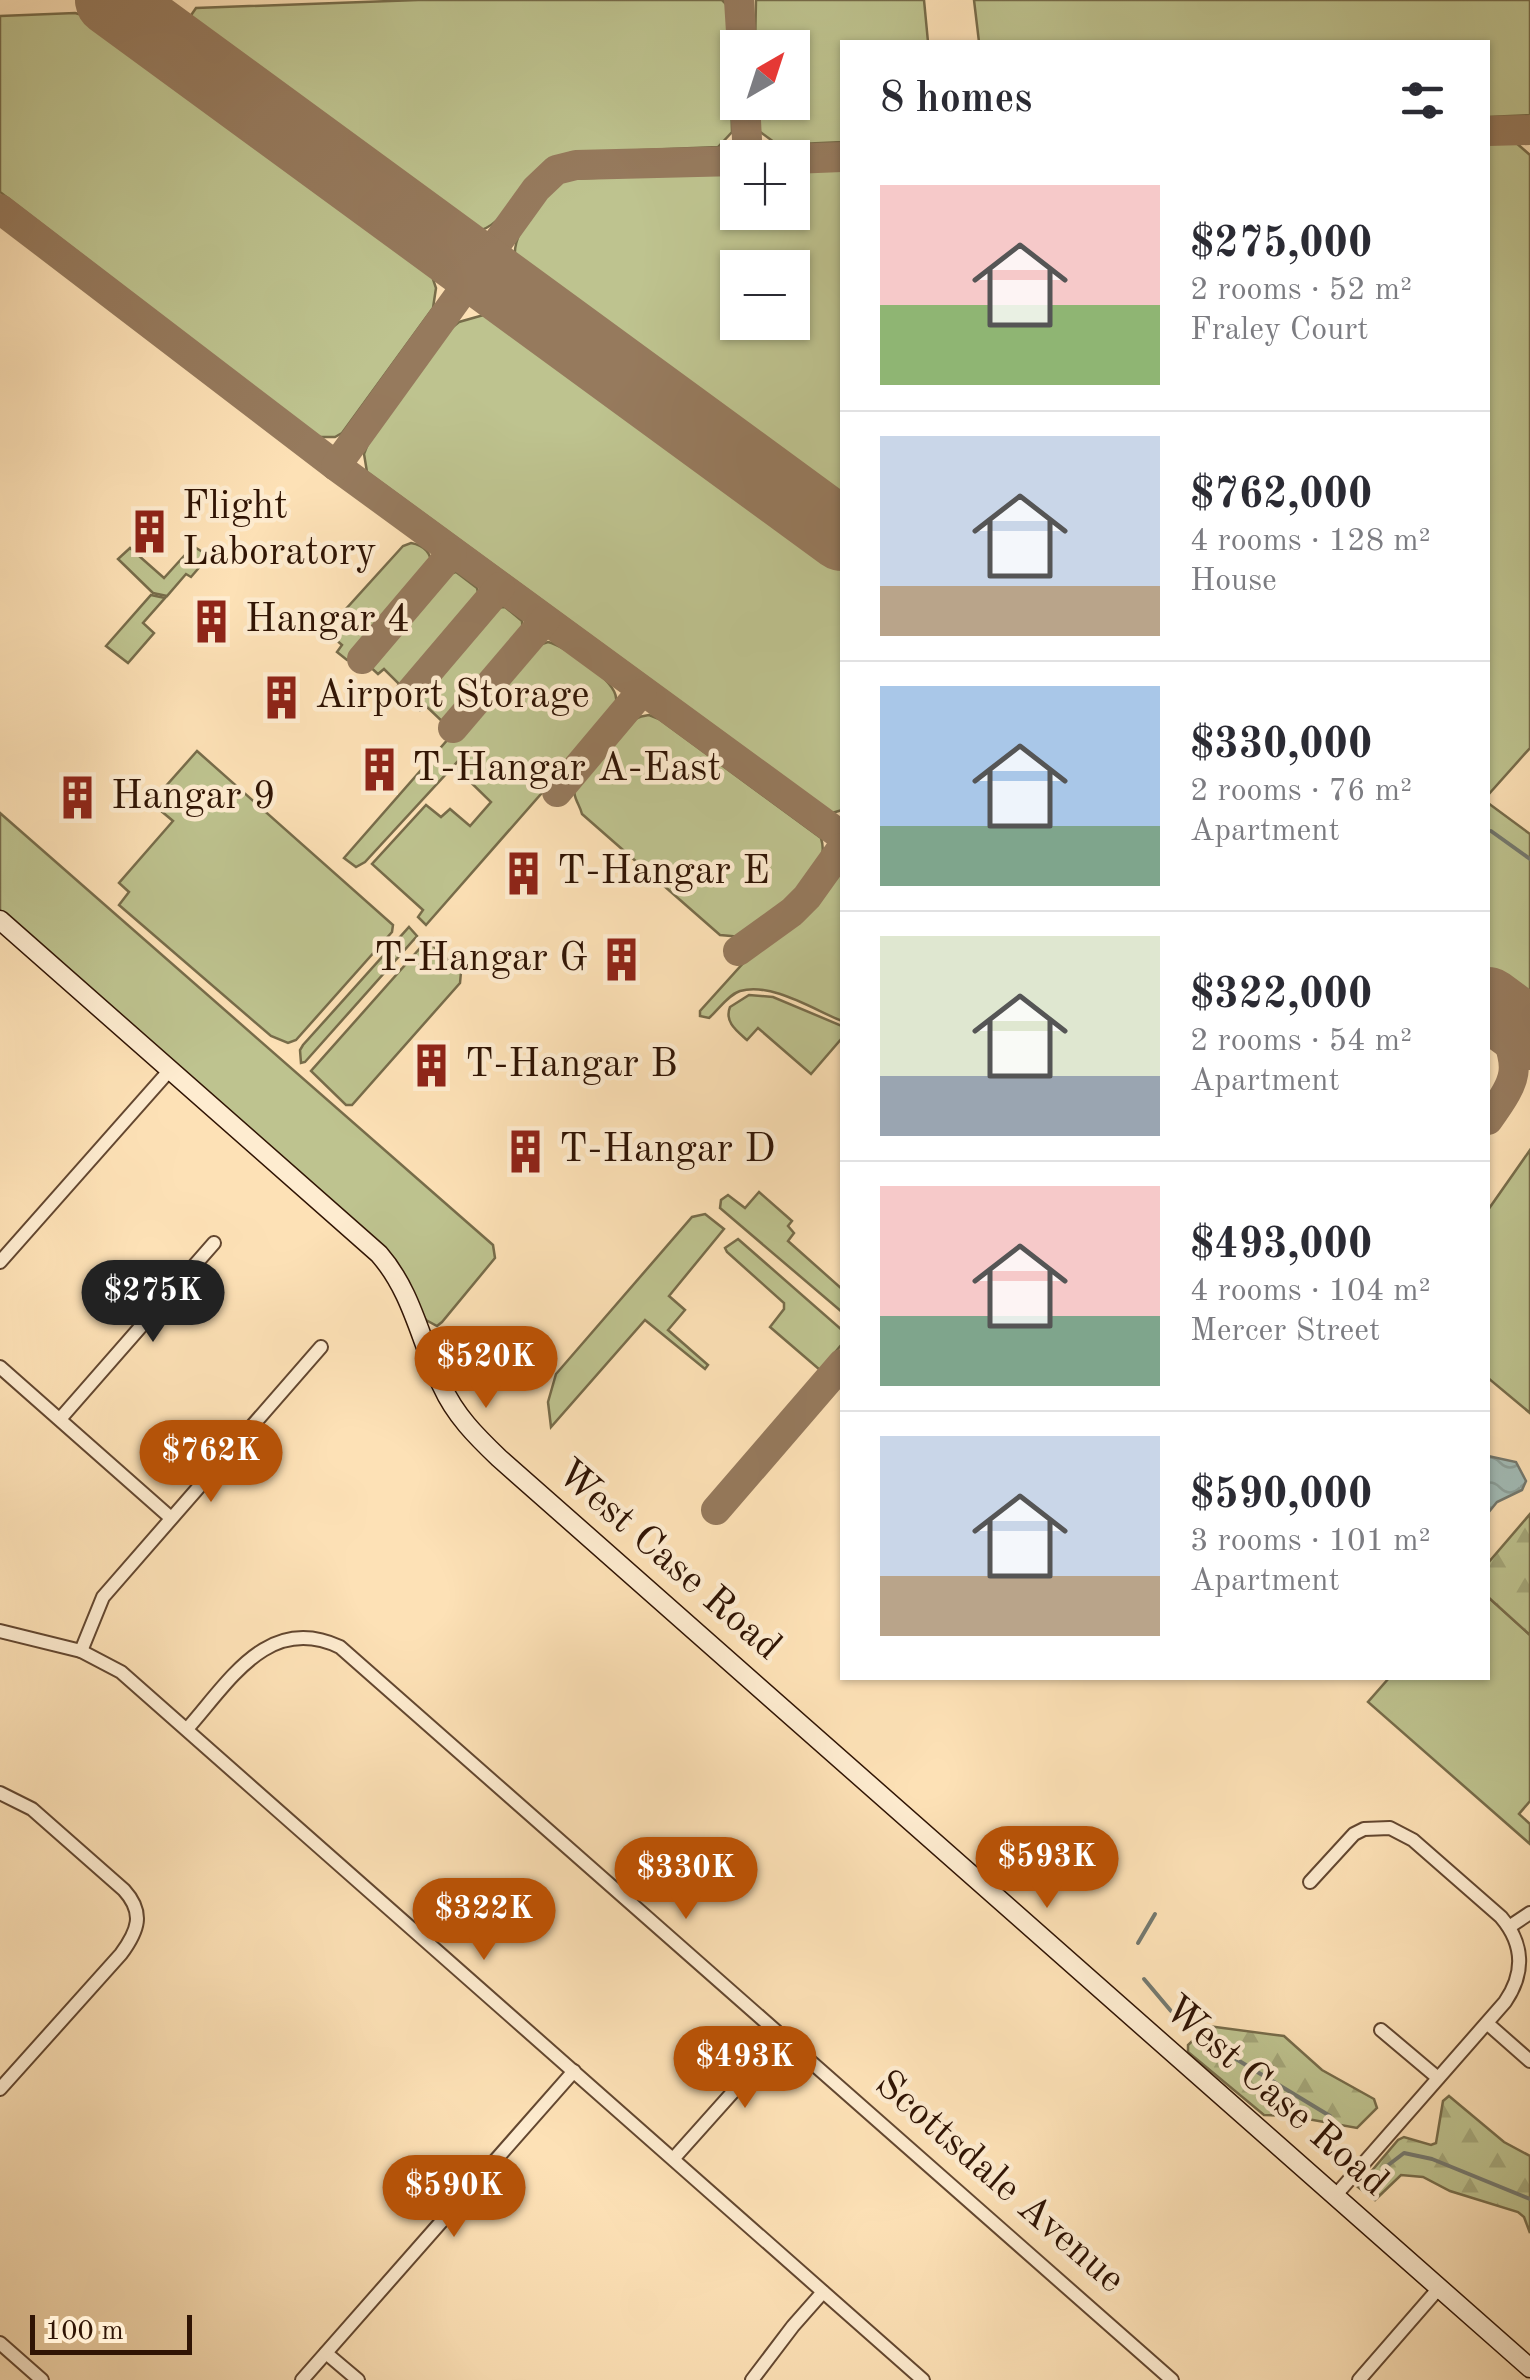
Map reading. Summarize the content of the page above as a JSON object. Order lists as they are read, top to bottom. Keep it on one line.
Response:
{"streets":{"main road":["West Case Road"],"street":["Scottsdale Avenue"]},"places":{"building":["Flight Laboratory","Hangar 4","Airport Storage","T-Hangar A-East","Hangar 9","T-Hangar E","T-Hangar G","T-Hangar B","T-Hangar D"]},"scale_bar":"100 m","north":"top right","page":{"map_buttons":["+","−"],"heading":"8 homes","list":[{"name":"$275,000","note":"2 rooms · 52 m² · Fraley Court"},{"name":"$762,000","note":"4 rooms · 128 m² · House"},{"name":"$330,000","note":"2 rooms · 76 m² · Apartment"},{"name":"$322,000","note":"2 rooms · 54 m² · Apartment"},{"name":"$493,000","note":"4 rooms · 104 m² · Mercer Street"},{"name":"$590,000","note":"3 rooms · 101 m² · Apartment"}],"price":["$275K","$520K","$762K","$593K","$330K","$322K","$493K","$590K"],"scale":"100 m"}}
